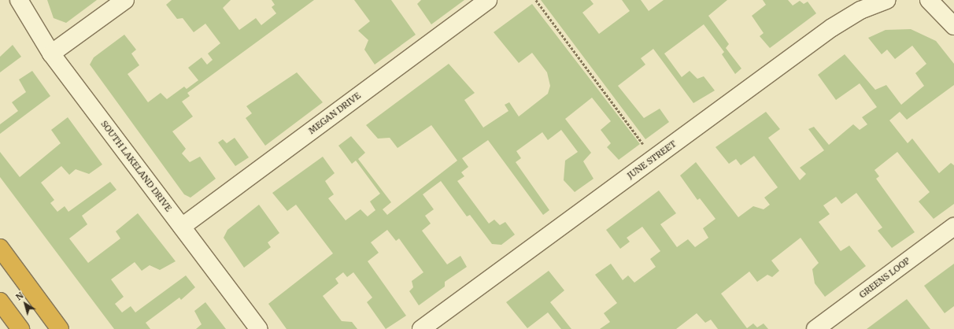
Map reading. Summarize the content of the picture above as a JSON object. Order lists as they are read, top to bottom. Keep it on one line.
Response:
{"streets":{"street":["MEGAN DRIVE","JUNE STREET","SOUTH LAKELAND DRIVE","GREENS LOOP"]},"crossings":[["MEGAN DRIVE","SOUTH LAKELAND DRIVE"]],"north":"top left"}
